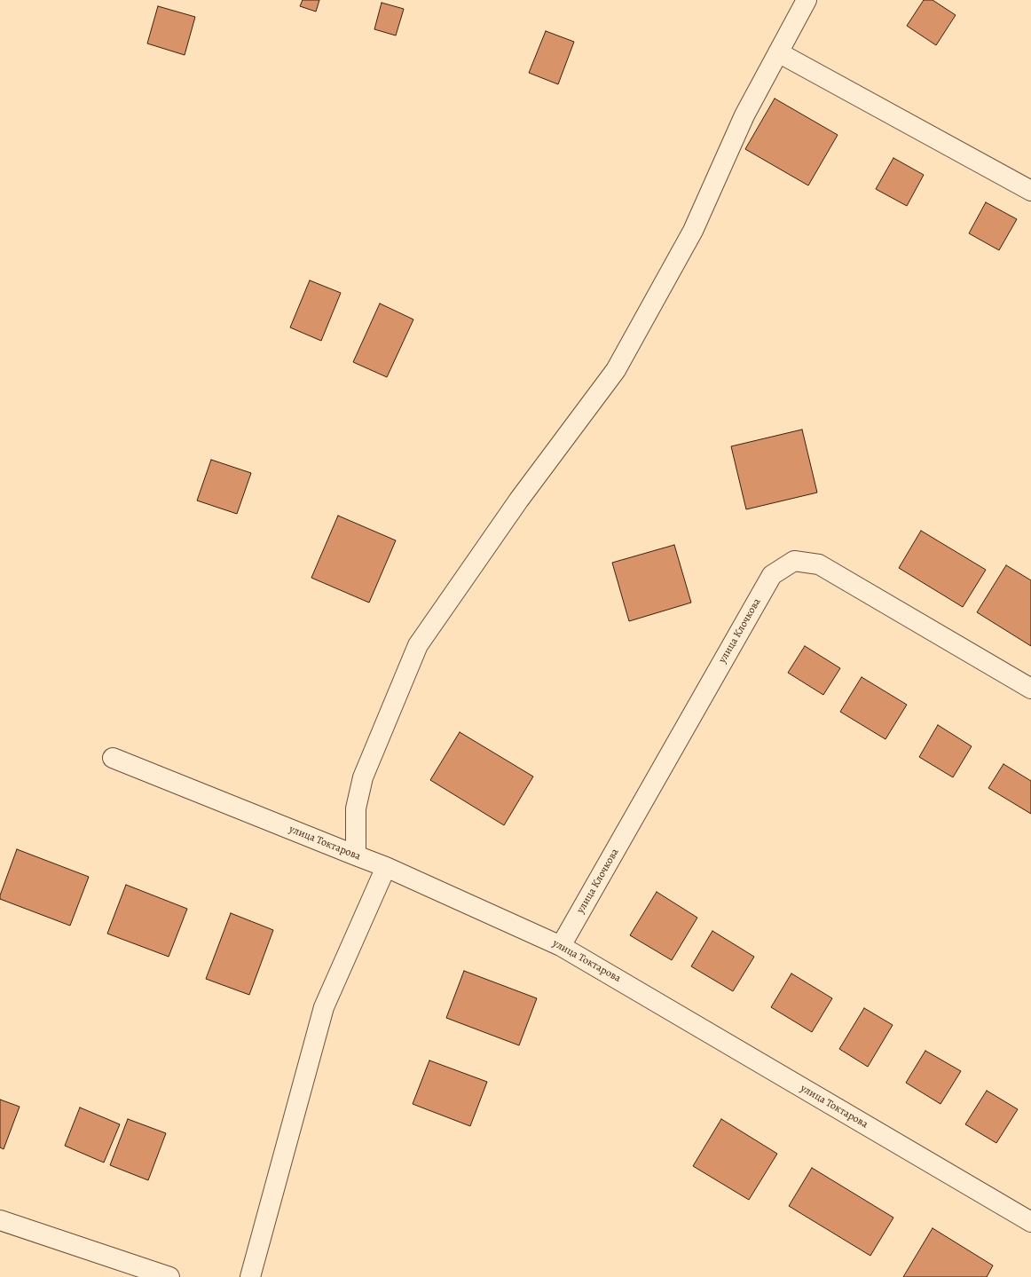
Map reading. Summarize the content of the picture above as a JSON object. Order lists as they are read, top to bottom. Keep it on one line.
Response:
{"streets":{"street":["улица Клочкова","улица Токтарова"]},"crossings":[["улица Клочкова","улица Токтарова"]]}
